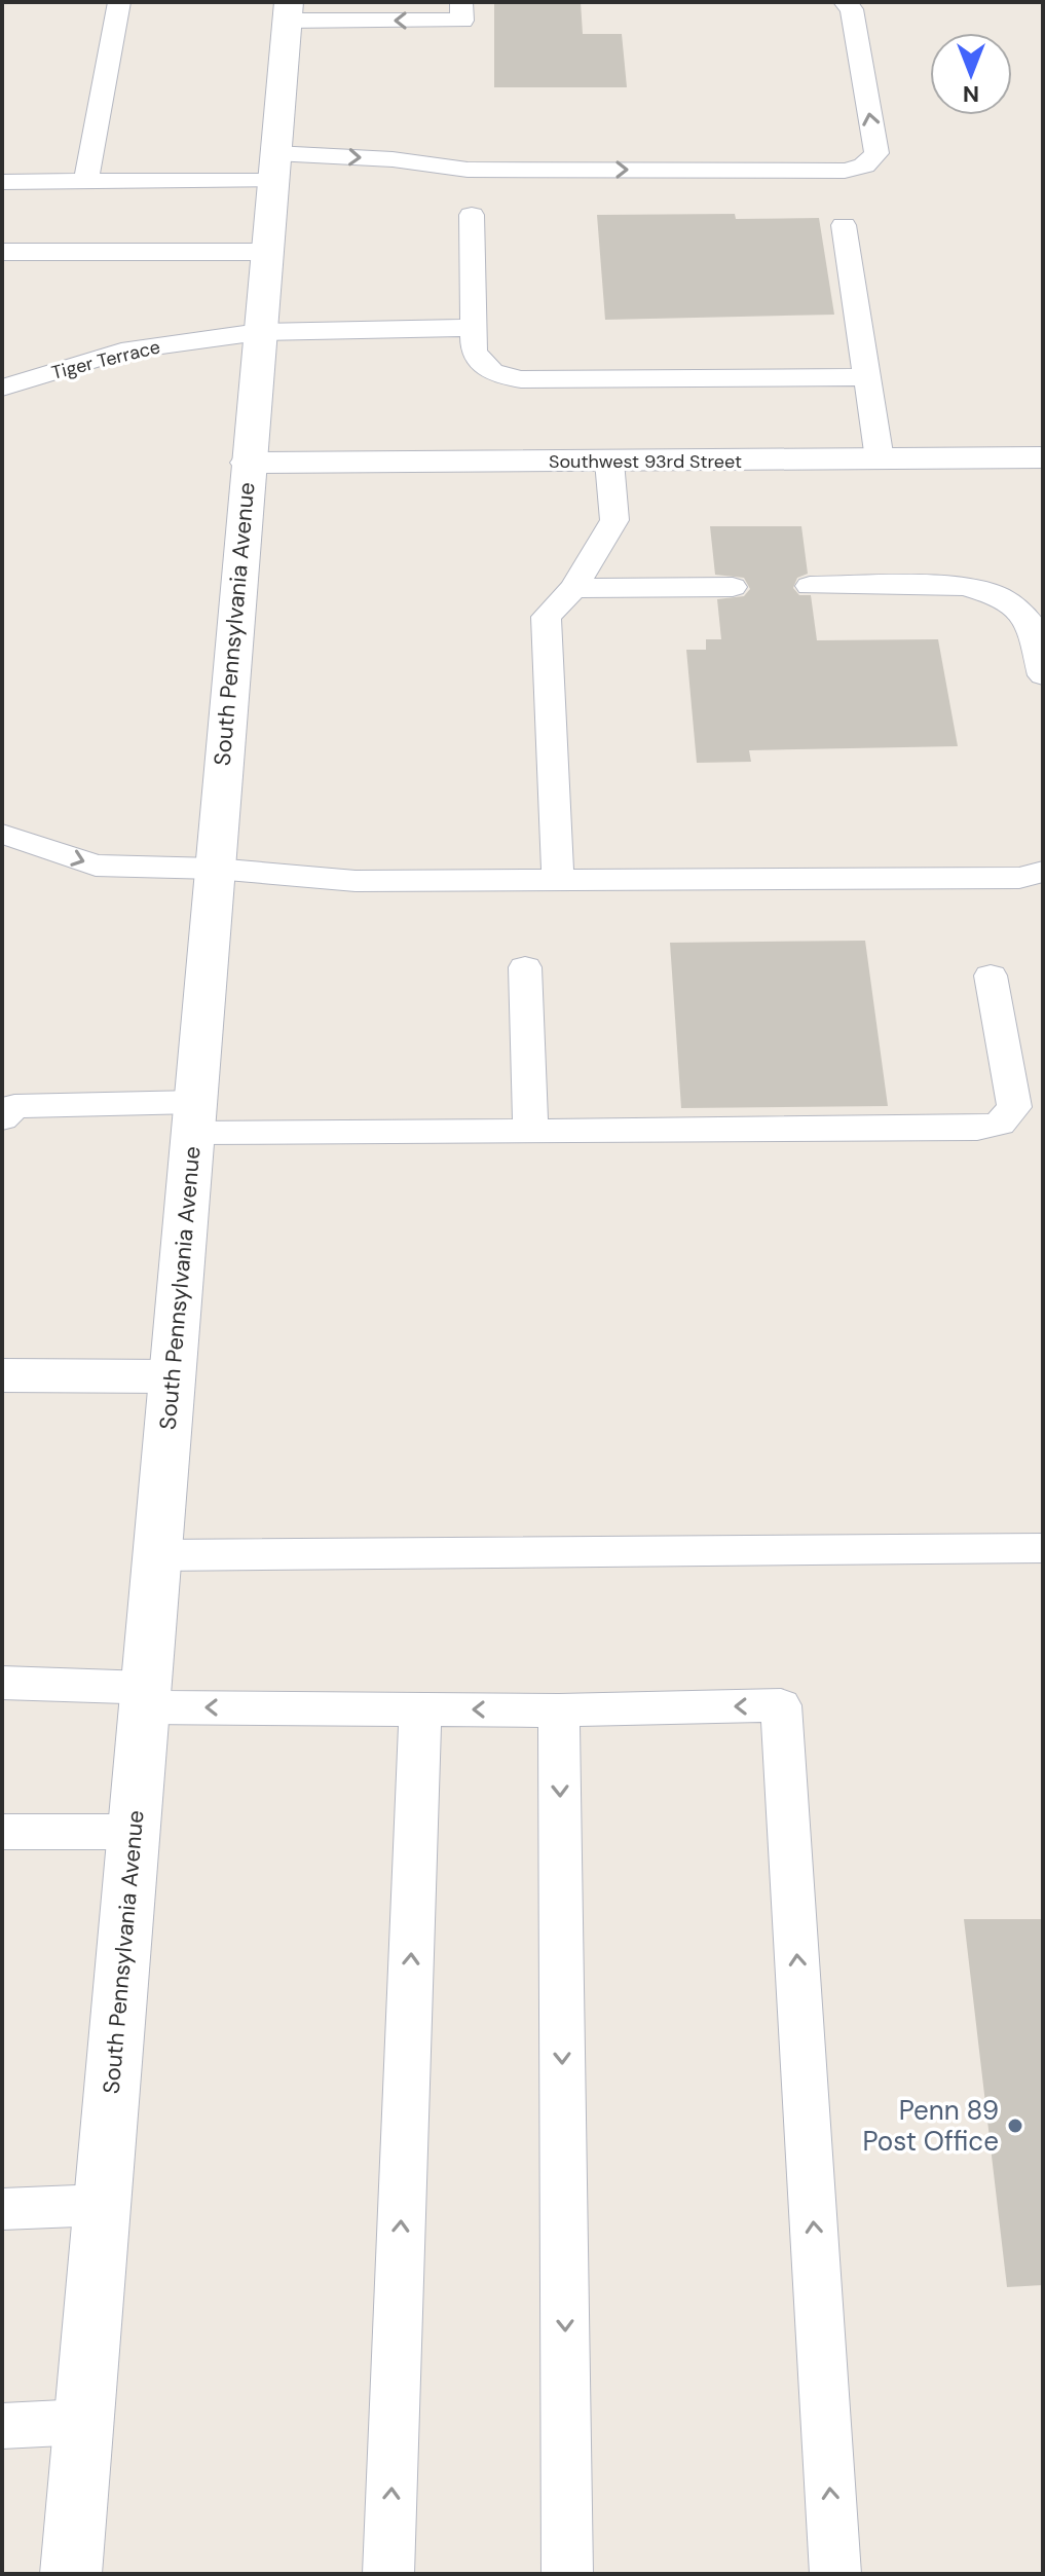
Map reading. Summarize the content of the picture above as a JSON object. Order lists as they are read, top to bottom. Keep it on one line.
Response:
{"streets":{"main road":["Southwest 93rd Street","South Pennsylvania Avenue"],"lane":["Tiger Terrace"]},"crossings":[["Tiger Terrace","South Pennsylvania Avenue"],["Southwest 93rd Street","South Pennsylvania Avenue"]],"places":["Penn 89 Post Office"],"north":"bottom"}
